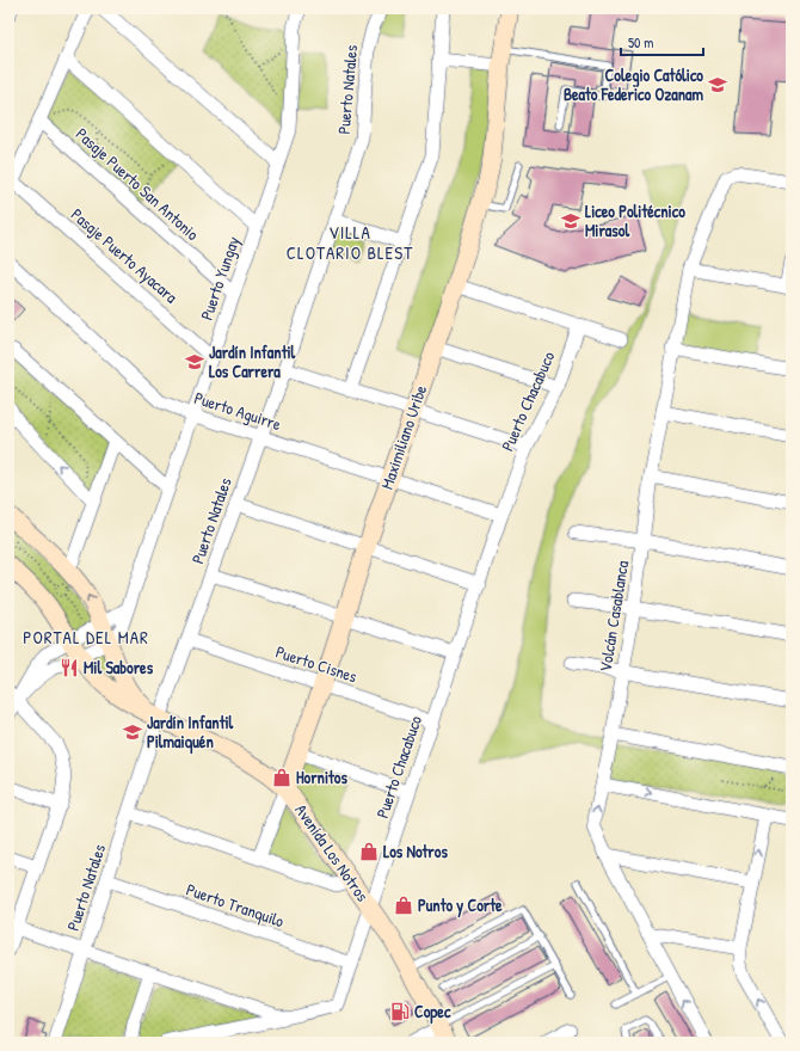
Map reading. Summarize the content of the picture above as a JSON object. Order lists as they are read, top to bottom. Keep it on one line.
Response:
{"streets":{"main road":["Maximiliano Uribe","Avenida Los Notros"],"street":["Puerto Natales","Pasaje Puerto San Antonio","Pasaje Puerto Ayacara","Puerto Yungay","Puerto Chacabuco","Puerto Aguirre","Volcán Casablanca","Puerto Cisnes","Puerto Tranquilo"]},"crossings":[["Puerto Natales","Puerto Aguirre"],["Puerto Natales","Puerto Cisnes"],["Puerto Natales","Avenida Los Notros"],["Puerto Natales","Puerto Tranquilo"],["Pasaje Puerto San Antonio","Puerto Yungay"],["Pasaje Puerto Ayacara","Puerto Yungay"],["Puerto Yungay","Puerto Aguirre"],["Puerto Yungay","Avenida Los Notros"],["Puerto Chacabuco","Puerto Aguirre"],["Puerto Chacabuco","Puerto Cisnes"],["Puerto Chacabuco","Avenida Los Notros"],["Puerto Chacabuco","Puerto Tranquilo"],["Puerto Aguirre","Maximiliano Uribe"],["Maximiliano Uribe","Puerto Cisnes"],["Maximiliano Uribe","Avenida Los Notros"]],"districts":["VILLA CLOTARIO BLEST","PORTAL DEL MAR"],"places":{"school or university":["Colegio Católico Beato Federico Ozanam","Liceo Politécnico Mirasol","Jardín Infantil Los Carrera","Jardín Infantil Pilmaiquén"],"restaurant":["Mil Sabores"],"shop":["Hornitos","Los Notros","Punto y Corte"],"fuel station":["Copec"]},"scale_bar":"50 m"}
